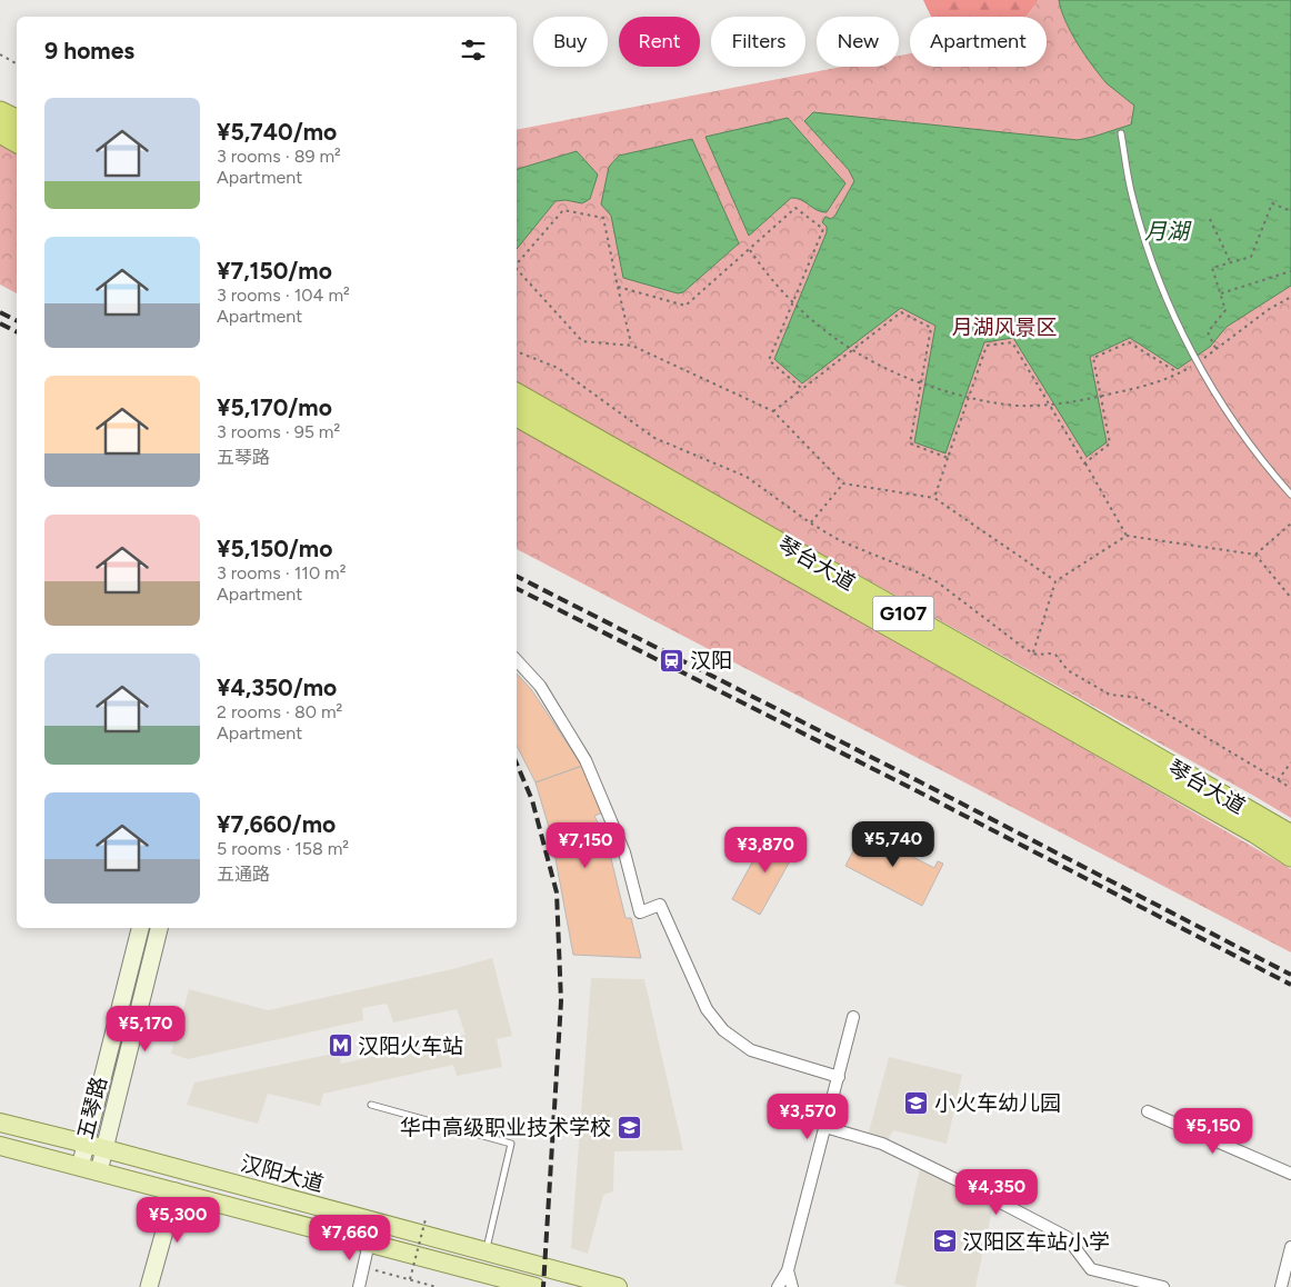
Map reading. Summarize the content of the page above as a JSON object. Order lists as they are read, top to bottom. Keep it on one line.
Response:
{"streets":{"highway":["琴台大道","G107"],"main road":["五琴路","汉阳大道"]},"crossings":[["五琴路","汉阳大道"]],"water":["月湖"],"parks":["月湖风景区"],"places":{"station":["汉阳"],"metro station":["汉阳火车站"],"school or university":["小火车幼儿园","华中高级职业技术学校","汉阳区车站小学"]},"page":{"chip":["Buy","Rent","Filters","New","Apartment"],"heading":"9 homes","list":[{"name":"¥5,740/mo","note":"3 rooms · 89 m² · Apartment"},{"name":"¥7,150/mo","note":"3 rooms · 104 m² · Apartment"},{"name":"¥5,170/mo","note":"3 rooms · 95 m² · 五琴路"},{"name":"¥5,150/mo","note":"3 rooms · 110 m² · Apartment"},{"name":"¥4,350/mo","note":"2 rooms · 80 m² · Apartment"},{"name":"¥7,660/mo","note":"5 rooms · 158 m² · 五通路"}],"price":["¥5,740","¥7,150","¥3,870","¥5,170","¥3,570","¥5,150","¥4,350","¥5,300","¥7,660"]}}
